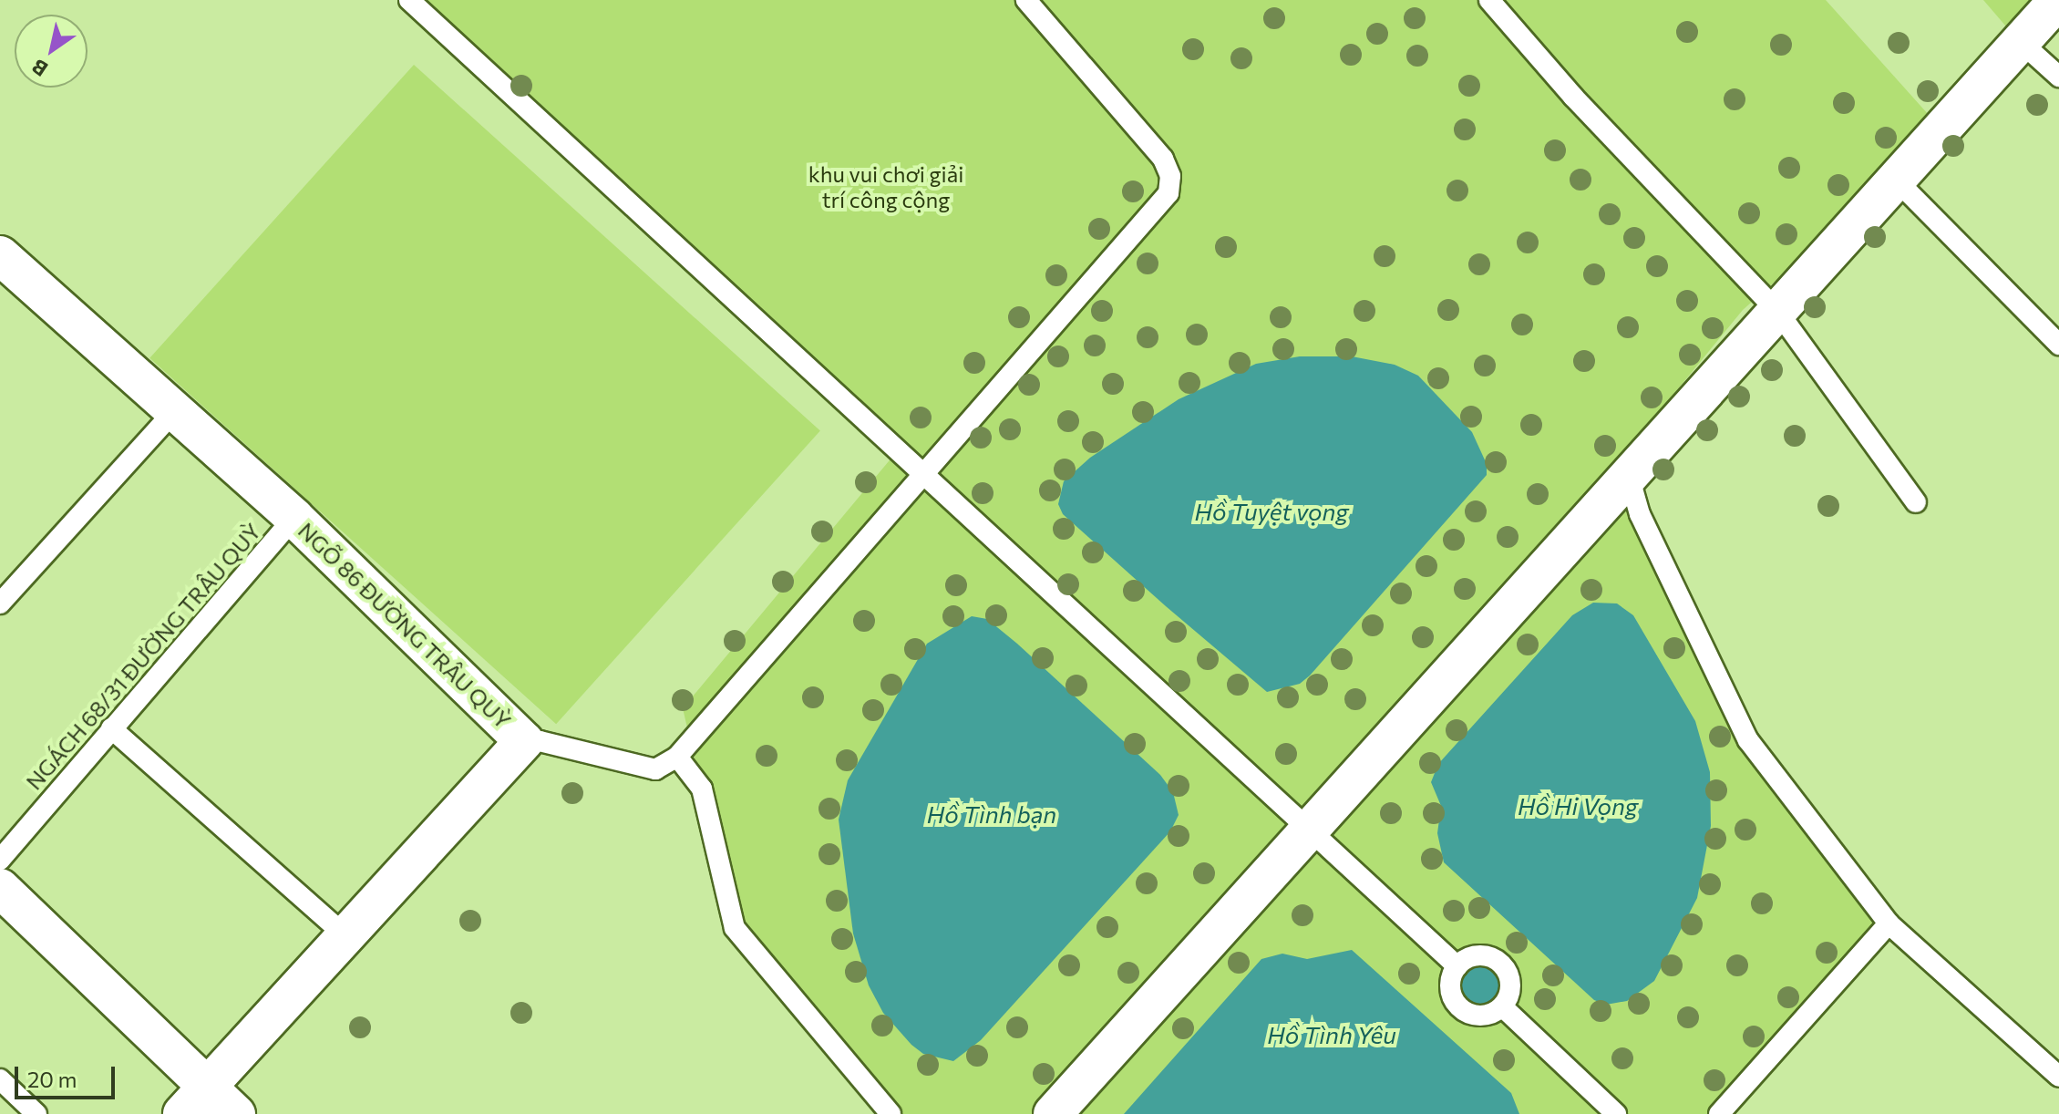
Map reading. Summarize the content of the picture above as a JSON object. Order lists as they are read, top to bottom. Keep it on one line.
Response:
{"streets":{"street":["NGÕ 86 ĐƯỜNG TRÂU QUỲ"],"lane":["NGÁCH 68/31 ĐƯỜNG TRÂU QUỲ"]},"crossings":[["NGÕ 86 ĐƯỜNG TRÂU QUỲ","NGÁCH 68/31 ĐƯỜNG TRÂU QUỲ"]],"water":["Hồ Tuyệt vọng","Hồ Hi Vọng","Hồ Tình bạn","Hồ Tình Yêu"],"parks":["khu vui chơi giải trí công cộng"],"scale_bar":"20 m","north":"bottom left"}
